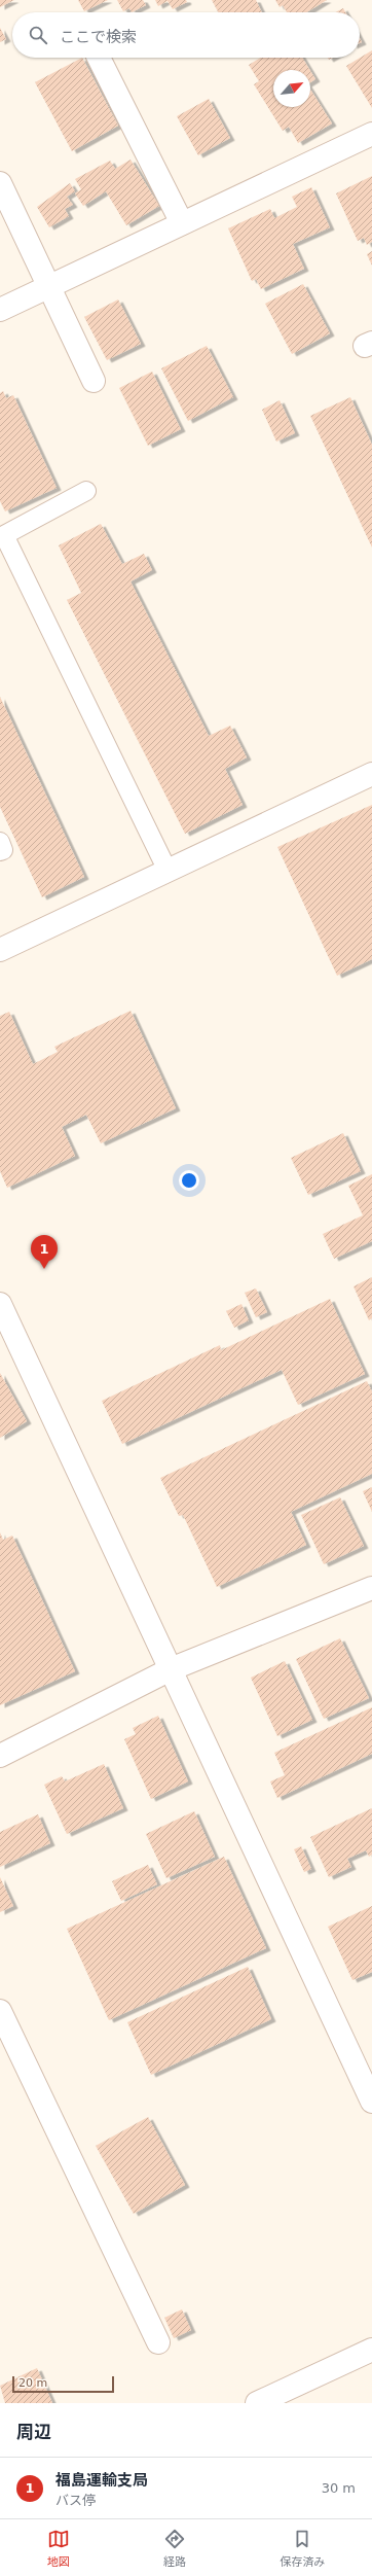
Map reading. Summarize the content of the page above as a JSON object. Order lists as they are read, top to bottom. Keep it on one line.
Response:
{"scale_bar":"20 m","north":"top right","page":{"search":"ここで検索","pins":"1","scale":"20 m","heading":"周辺","list":[{"mark":"1","name":"福島運輸支局","note":"バス停","value":"30 m"}],"nav":["地図","経路","保存済み"]}}
